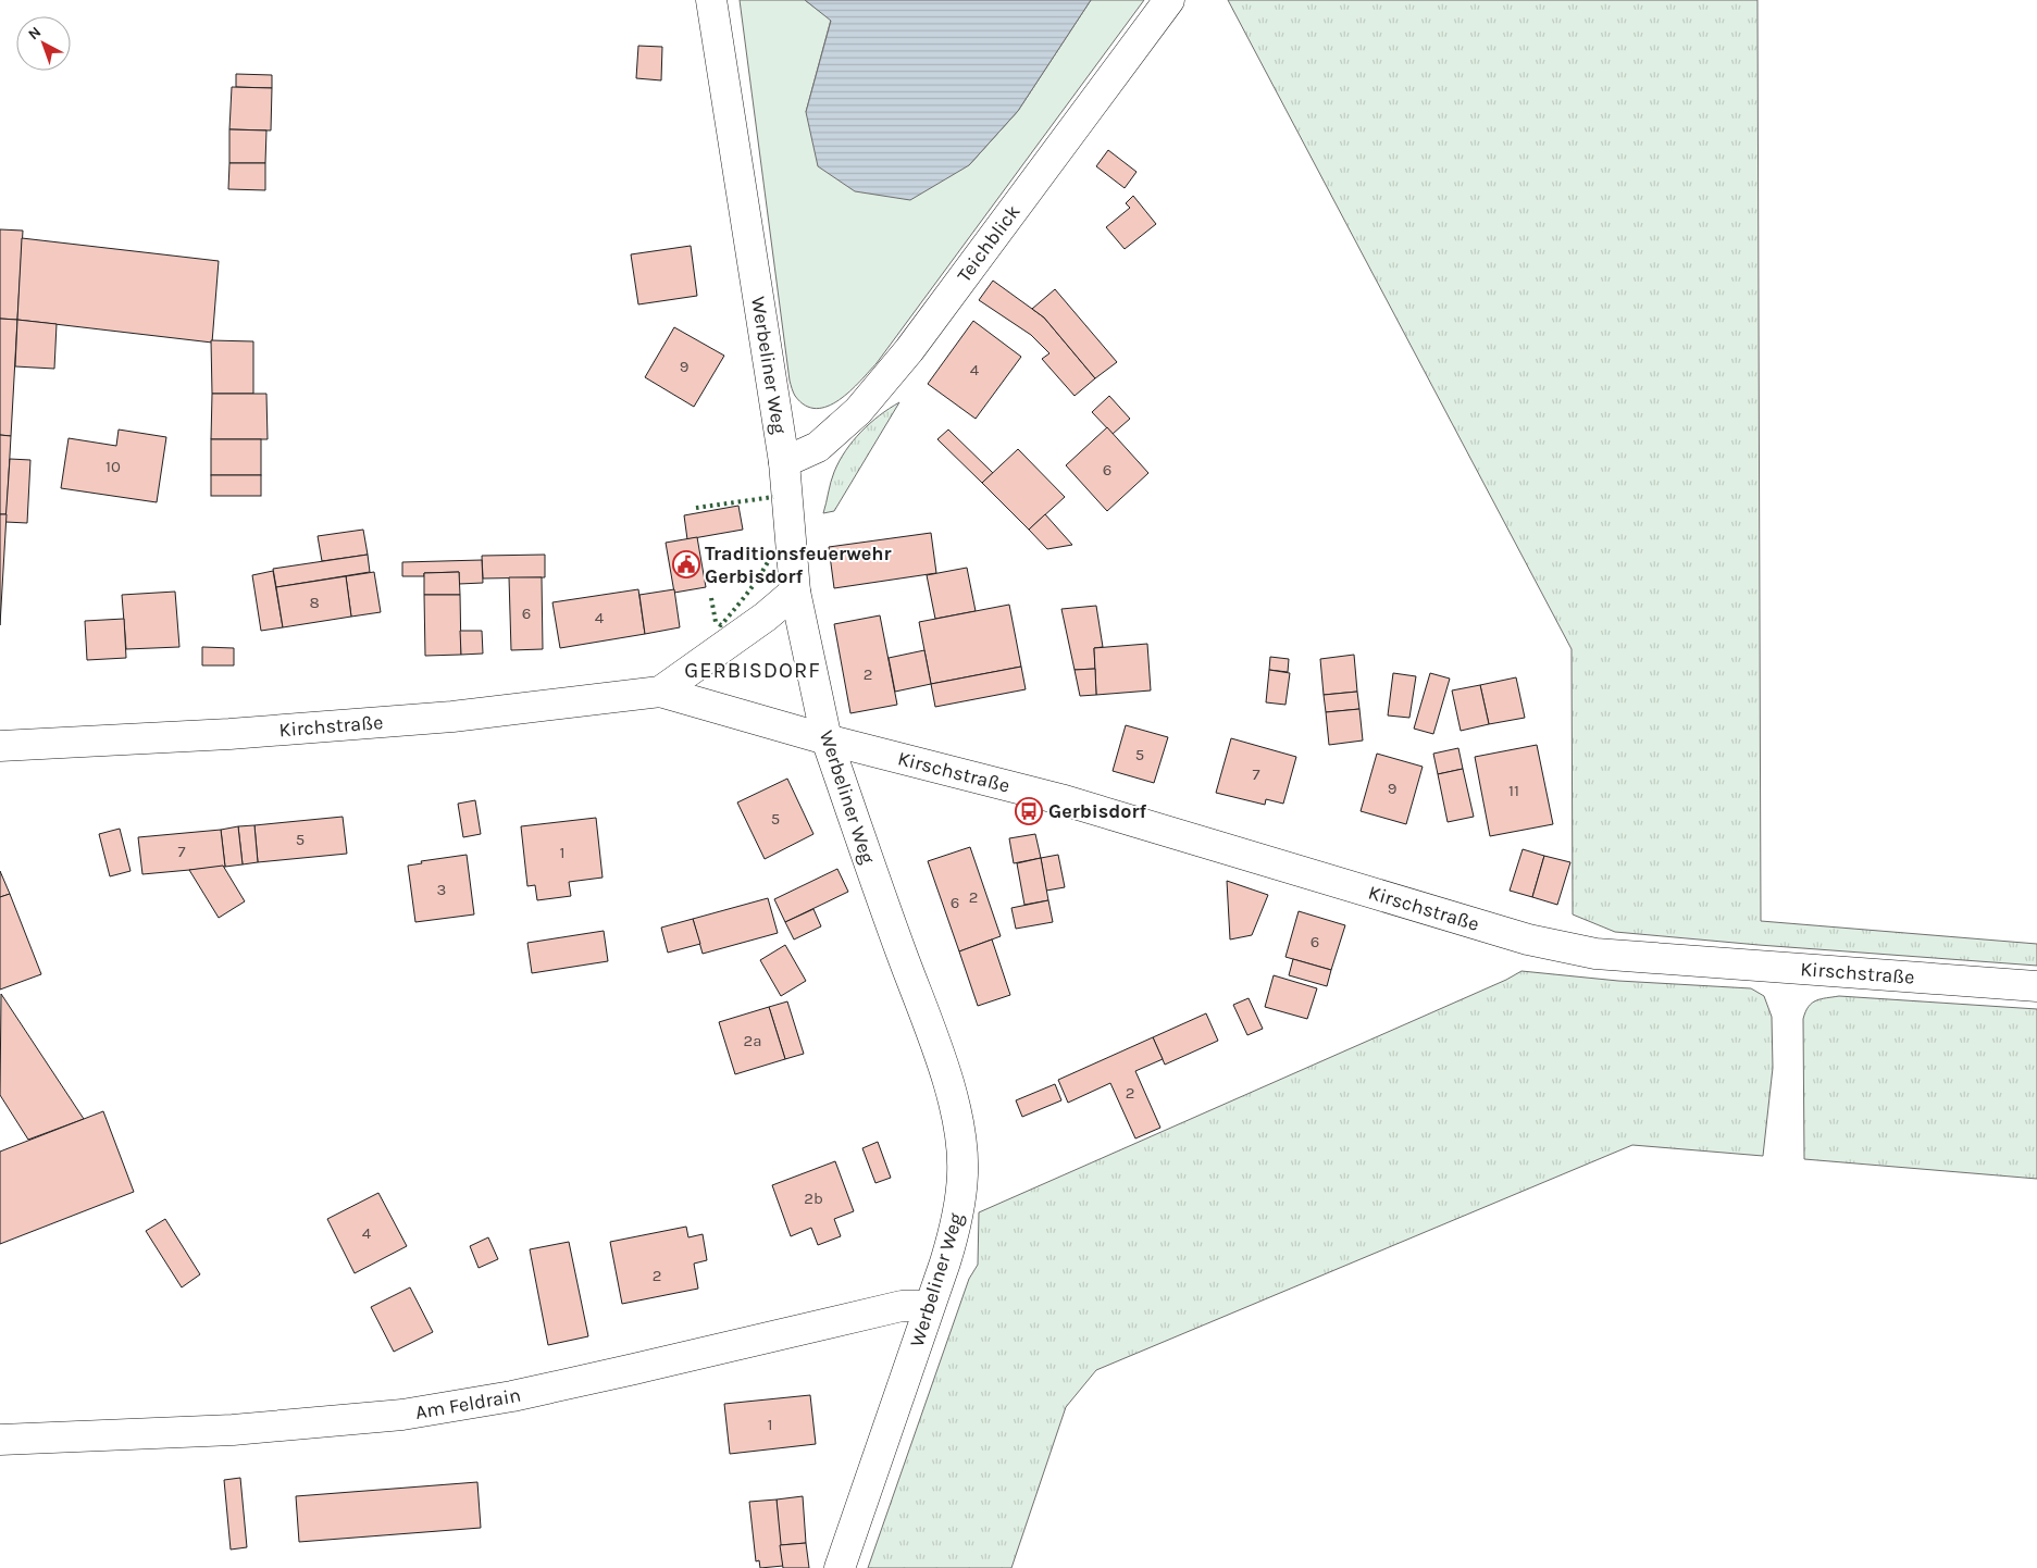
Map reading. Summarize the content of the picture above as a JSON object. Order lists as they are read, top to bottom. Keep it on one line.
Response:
{"streets":{"street":["Teichblick","Werbeliner Weg","Kirchstraße","Kirschstraße","Am Feldrain"]},"crossings":[["Teichblick","Werbeliner Weg"],["Werbeliner Weg","Kirchstraße"],["Werbeliner Weg","Kirschstraße"],["Werbeliner Weg","Am Feldrain"],["Kirchstraße","Kirschstraße"]],"districts":["GERBISDORF"],"places":{"public building":["Traditionsfeuerwehr Gerbisdorf"],"bus stop":["Gerbisdorf"]},"house_numbers":["9","4","10","6","8","6","4","2","5","7","9","11","5","5","7","1","3","2","6","6","2a","2","2b","4","2","1"],"north":"top left"}
